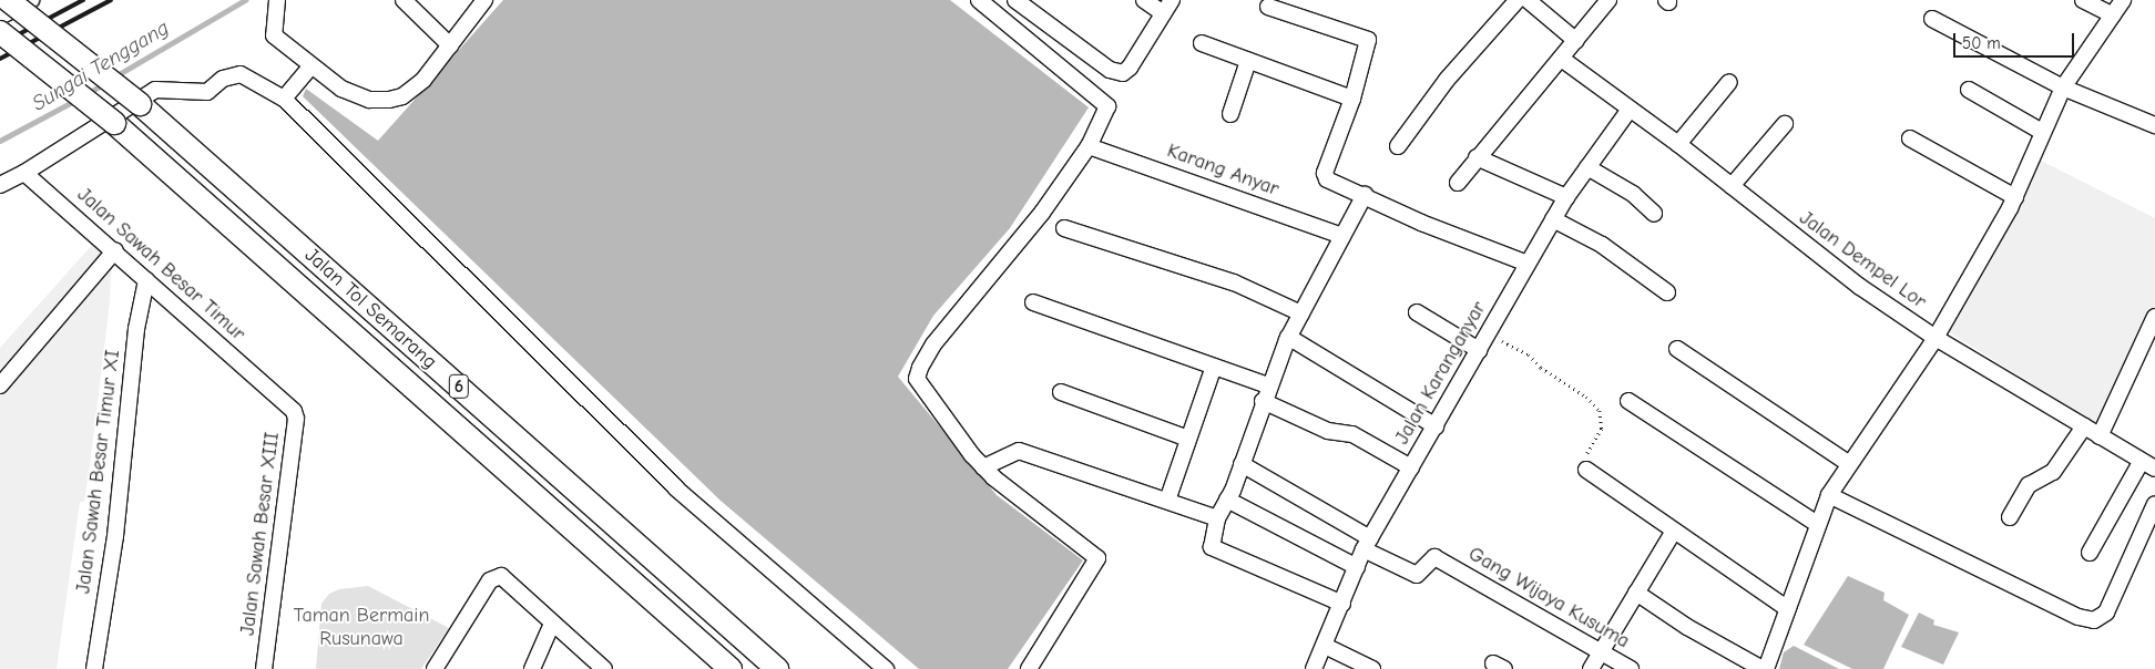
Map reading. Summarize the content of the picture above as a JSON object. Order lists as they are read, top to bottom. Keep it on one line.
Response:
{"streets":{"highway":["Jalan Tol Semarang","6"],"street":["Karang Anyar","Jalan Dempel Lor","Jalan Sawah Besar Timur","Jalan Karanganyar","Jalan Sawah Besar Timur XI","Jalan Sawah Besar XIII","Gang Wijaya Kusuma"]},"crossings":[["Jalan Dempel Lor","Jalan Karanganyar"],["Jalan Sawah Besar Timur","Jalan Sawah Besar Timur XI"],["Jalan Sawah Besar Timur","Jalan Sawah Besar XIII"],["Jalan Karanganyar","Gang Wijaya Kusuma"]],"water":["Sungai Tenggang"],"parks":["Taman Bermain Rusunawa"],"scale_bar":"50 m"}
